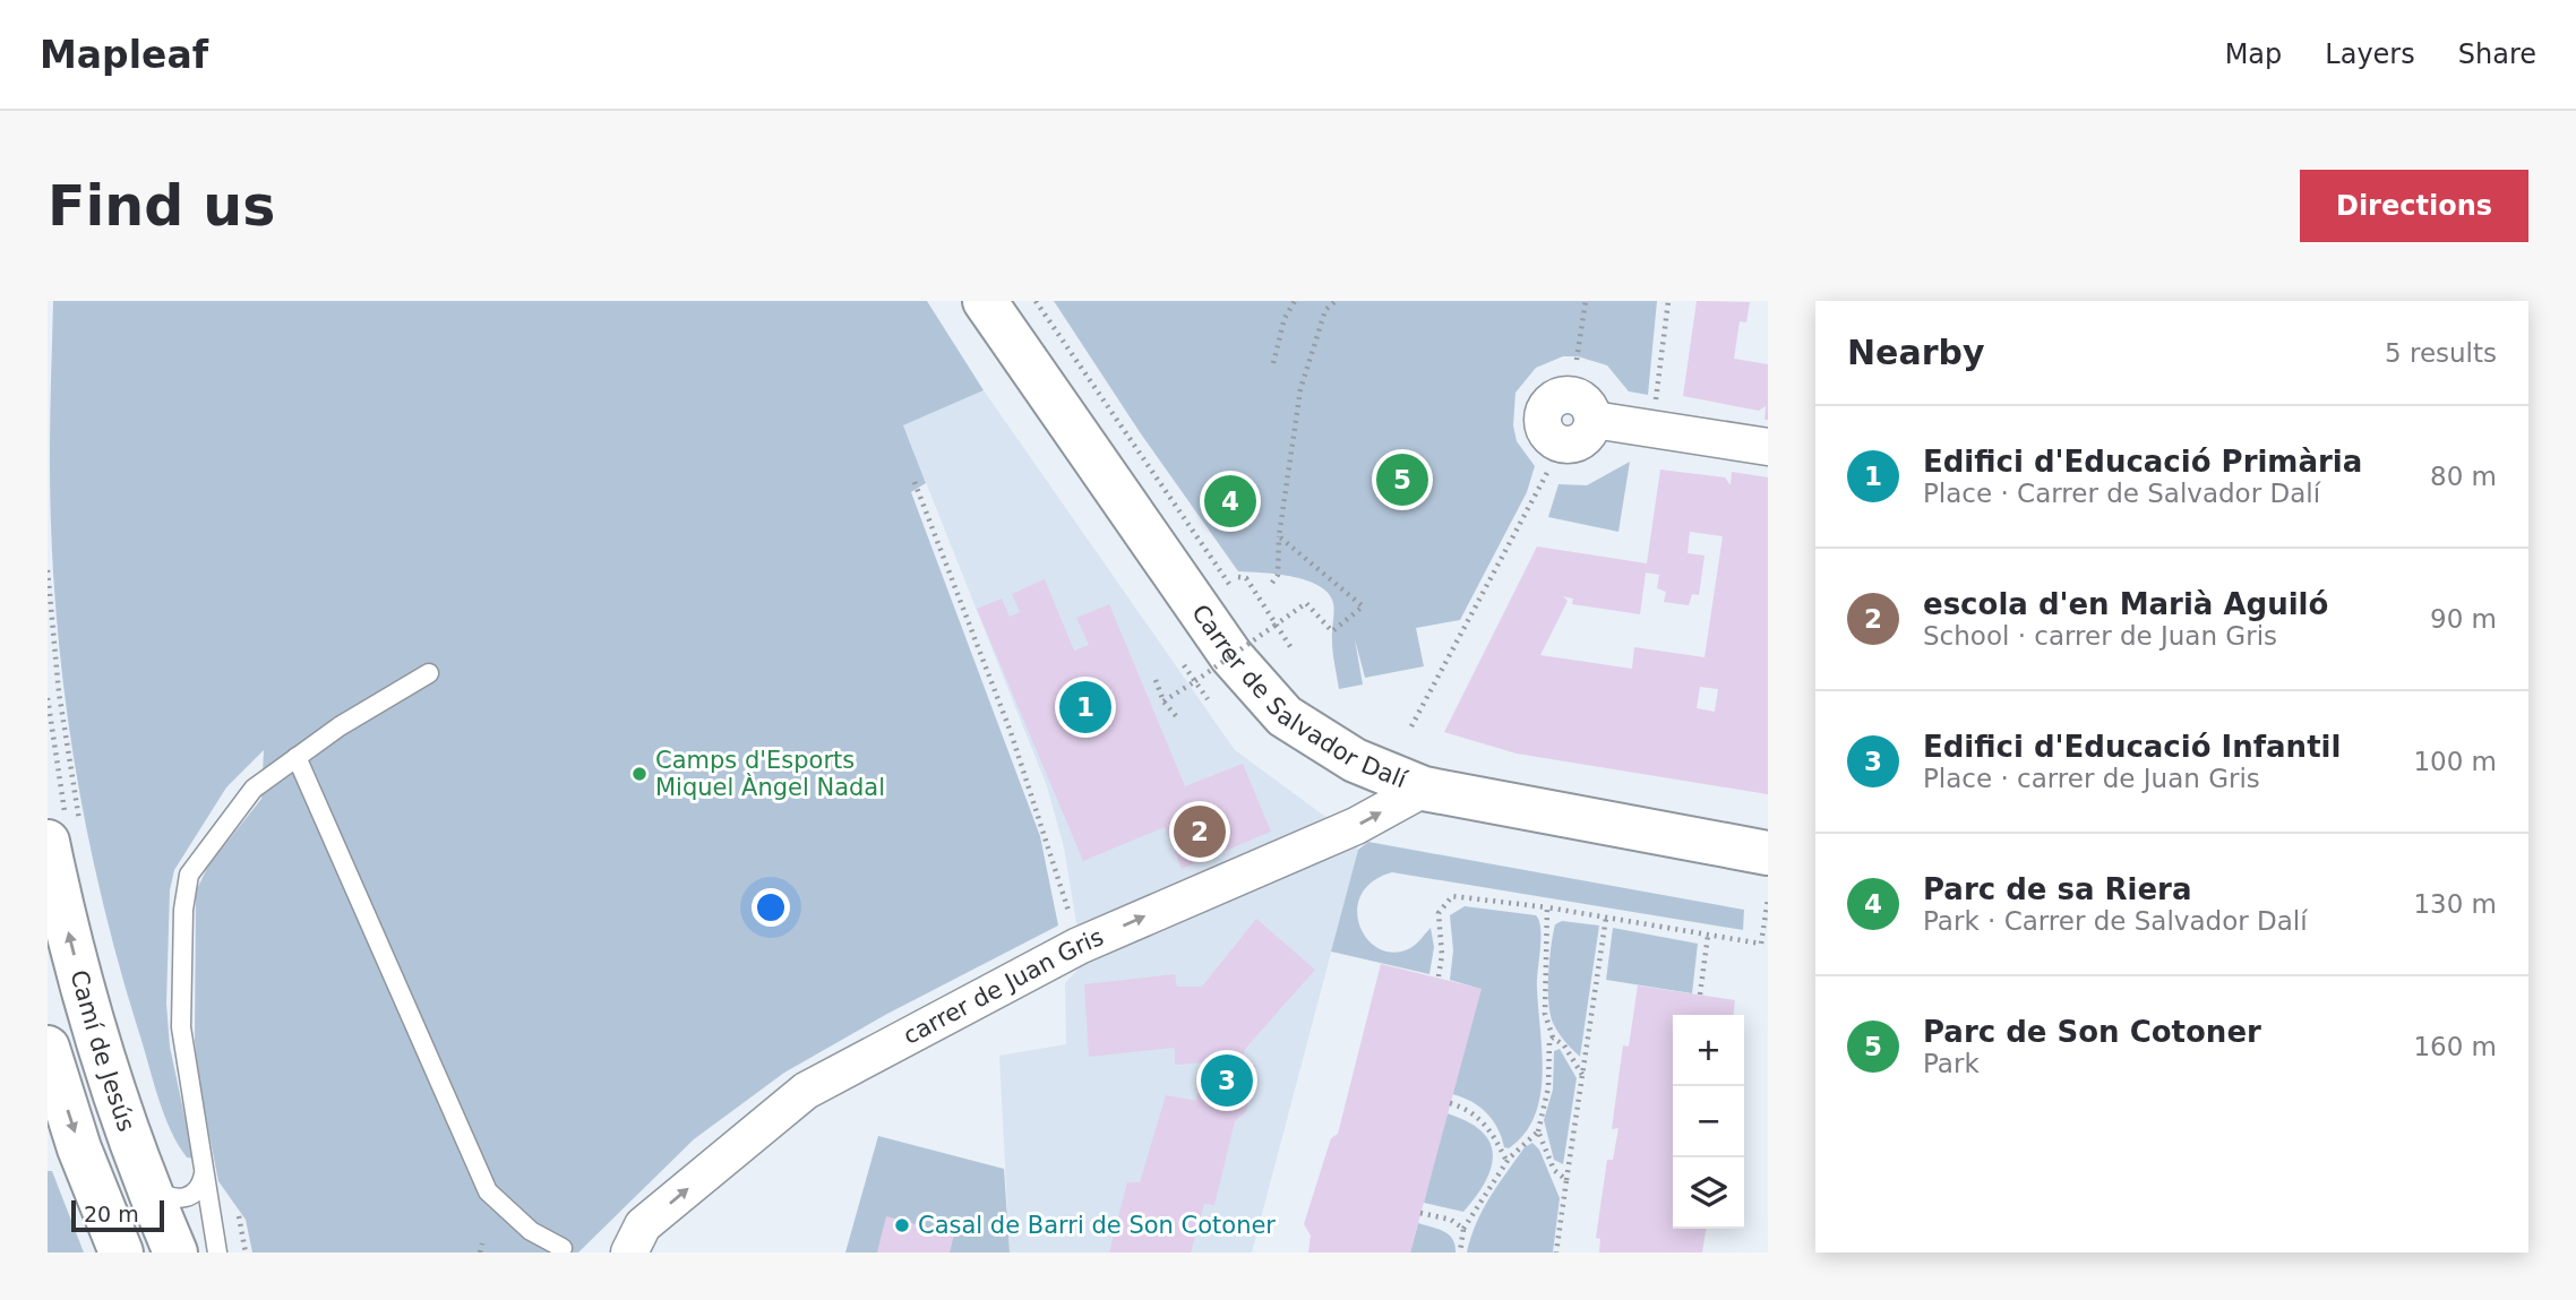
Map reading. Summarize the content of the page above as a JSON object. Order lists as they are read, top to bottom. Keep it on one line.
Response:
{"streets":{"street":["Carrer de Salvador Dalí","carrer de Juan Gris","Camí de Jesús"]},"crossings":[["Carrer de Salvador Dalí","carrer de Juan Gris"]],"one_way":["carrer de Juan Gris"],"places":["Camps d'Esports Miquel Àngel Nadal","Casal de Barri de Son Cotoner"],"scale_bar":"20 m","page":{"header":"Mapleaf","nav":["Map","Layers","Share"],"buttons":"Directions","title":"Find us","heading":["Nearby","5 results"],"list":[{"mark":"1","name":"Edifici d'Educació Primària","note":"Place · Carrer de Salvador Dalí","value":"80 m"},{"mark":"2","name":"escola d'en Marià Aguiló","note":"School · carrer de Juan Gris","value":"90 m"},{"mark":"3","name":"Edifici d'Educació Infantil","note":"Place · carrer de Juan Gris","value":"100 m"},{"mark":"4","name":"Parc de sa Riera","note":"Park · Carrer de Salvador Dalí","value":"130 m"},{"mark":"5","name":"Parc de Son Cotoner","note":"Park","value":"160 m"}],"pins":["5","4","1","2","3"],"map_buttons":["+","−"],"scale":"20 m"}}
